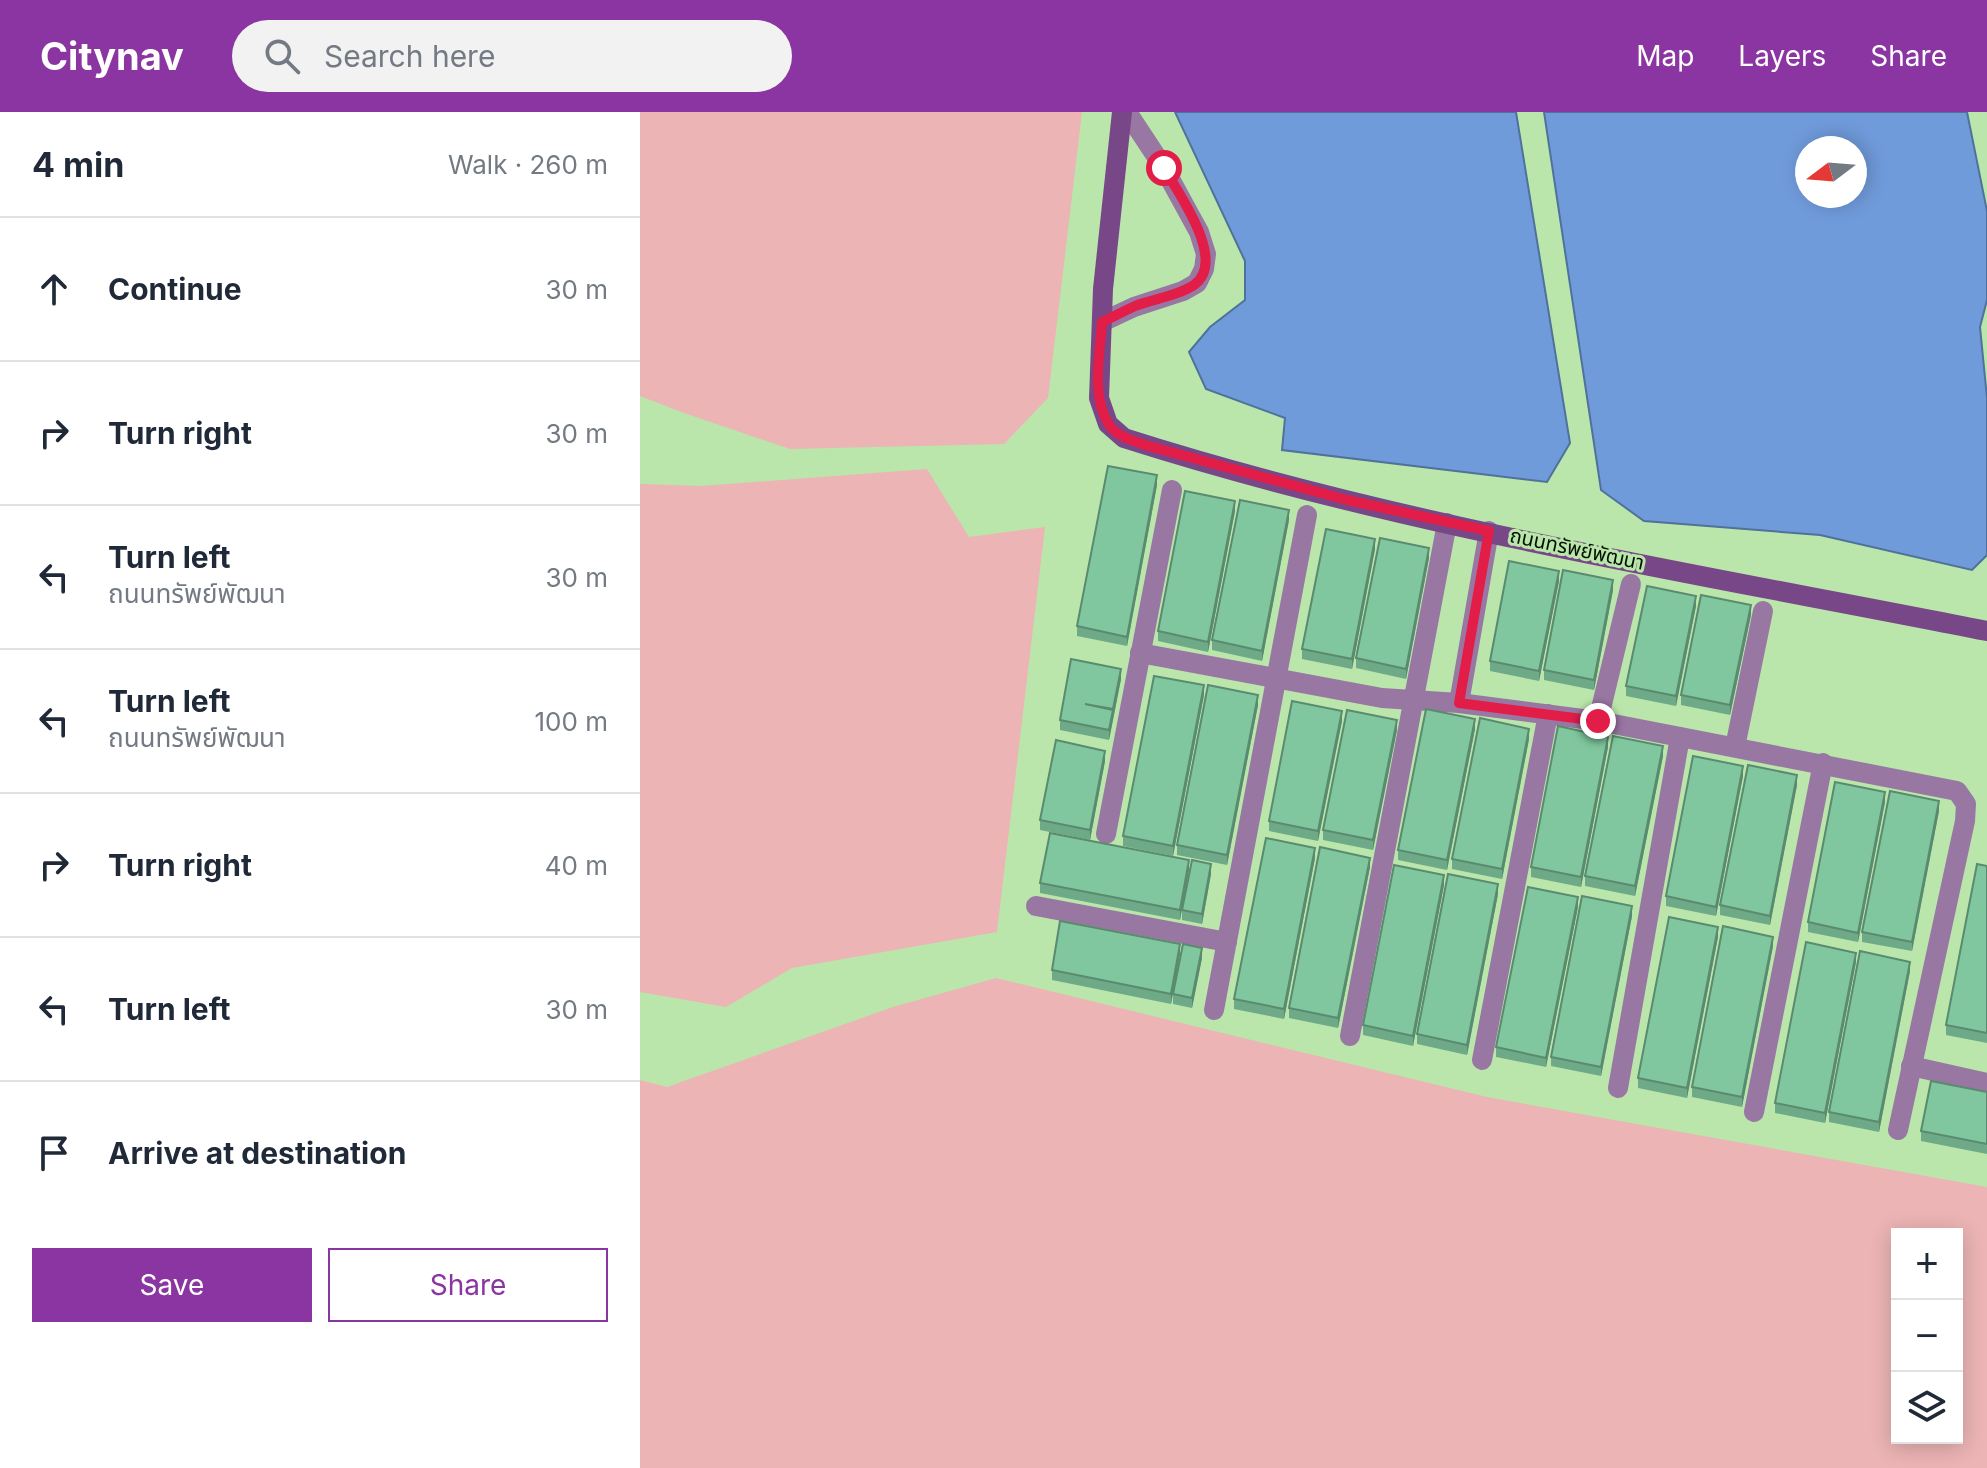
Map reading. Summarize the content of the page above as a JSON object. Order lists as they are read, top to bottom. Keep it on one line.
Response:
{"streets":{"street":["ถนนทรัพย์พัฒนา"]},"north":"left","page":{"header":"Citynav","search":"Search here","nav":["Map","Layers","Share"],"heading":["4 min","Walk · 260 m"],"list":[["Continue","30 m"],["Turn right","30 m"],["Turn left","ถนนทรัพย์พัฒนา","30 m"],["Turn left","ถนนทรัพย์พัฒนา","100 m"],["Turn right","40 m"],["Turn left","30 m"],"Arrive at destination"],"buttons":["Save","Share"],"map_buttons":["+","−"]}}
